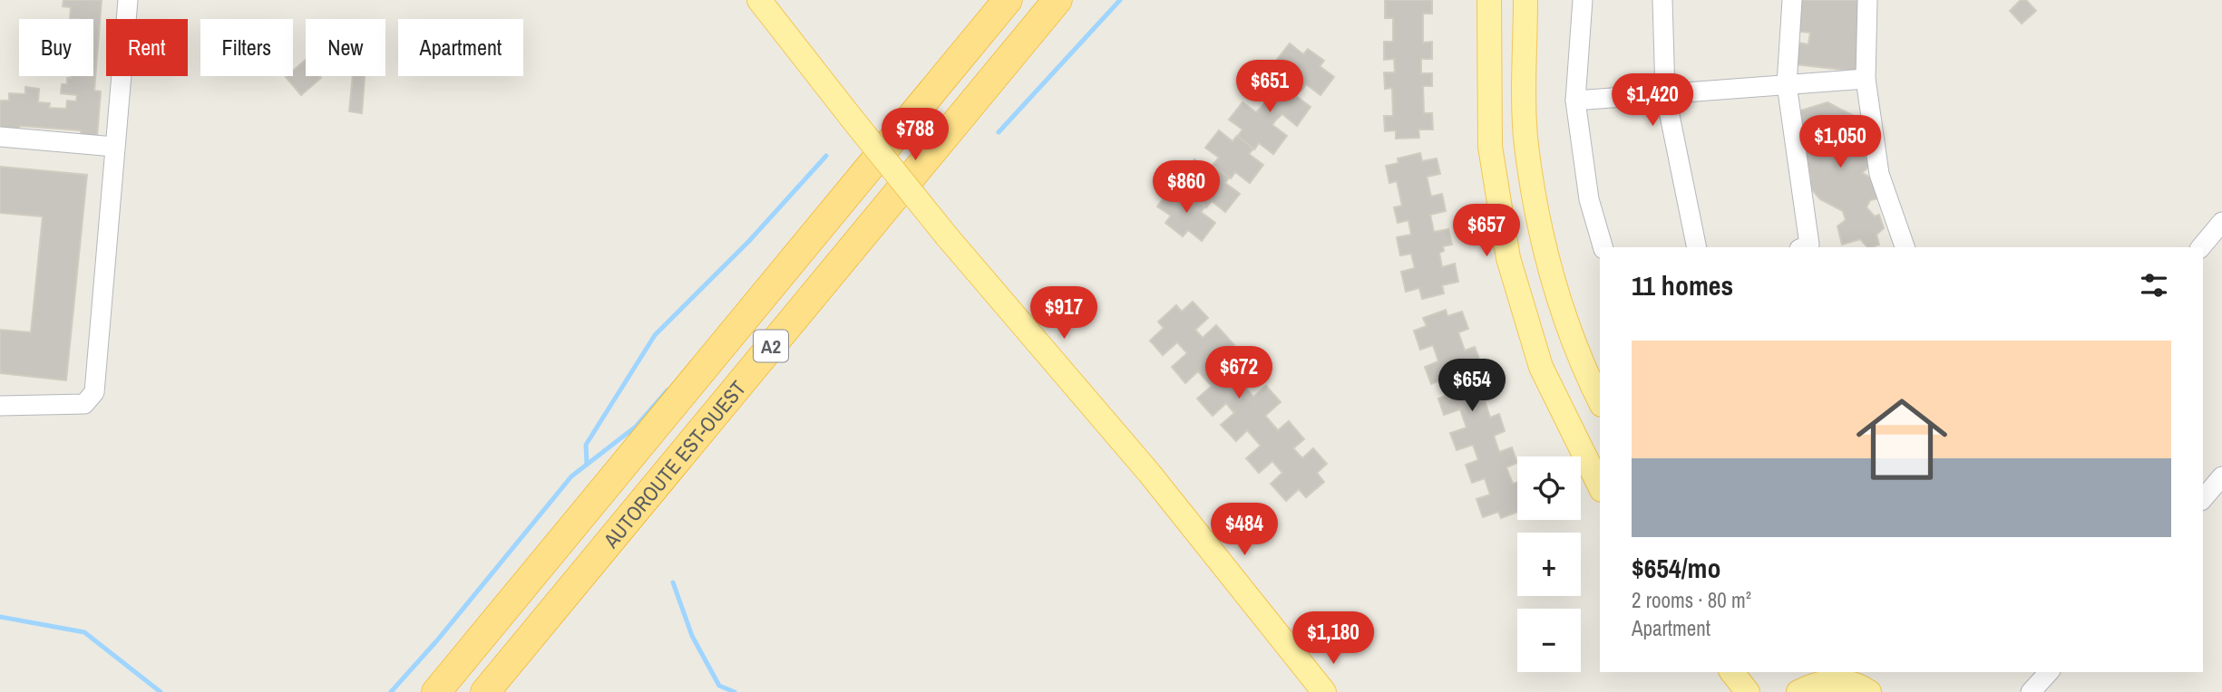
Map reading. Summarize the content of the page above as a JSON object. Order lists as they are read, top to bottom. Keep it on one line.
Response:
{"streets":{"highway":["A2","AUTOROUTE EST-OUEST"]},"page":{"chip":["Buy","Rent","Filters","New","Apartment"],"price":["$651","$1,420","$788","$1,050","$860","$657","$917","$672","$654","$484","$1,180"],"heading":"11 homes","list":[{"name":"$654/mo","note":"2 rooms · 80 m² · Apartment"}],"map_buttons":["+","−"]}}
